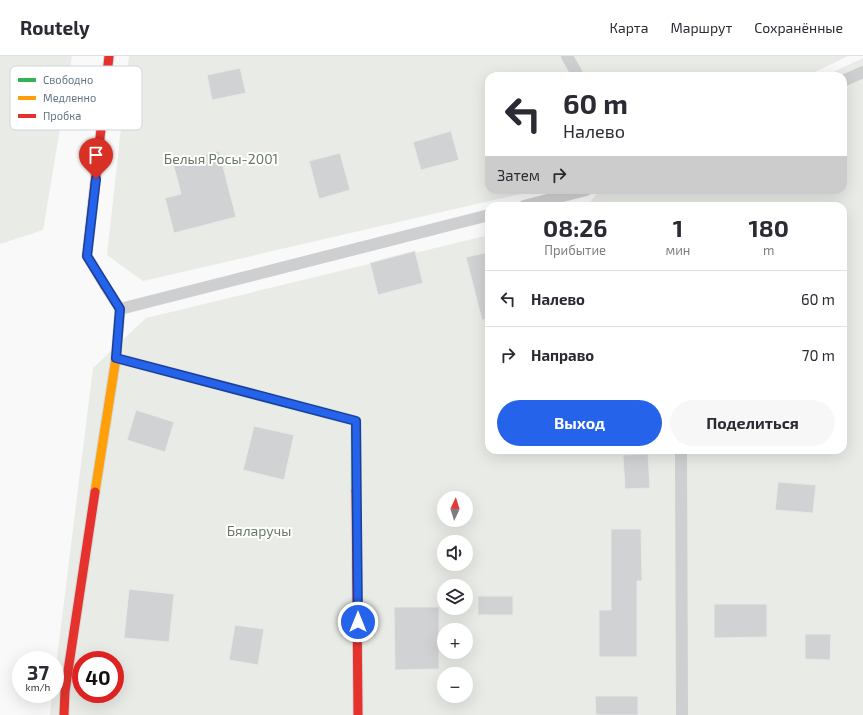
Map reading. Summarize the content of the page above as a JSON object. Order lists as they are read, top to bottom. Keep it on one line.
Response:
{"parks":["Белыя Росы-2001","Бяларучы"],"legend":["Свободно","Медленно","Пробка"],"north":"top","page":{"header":"Routely","nav":["Карта","Маршрут","Сохранённые"],"turn":["60 m","Налево"],"then":"Затем","eta":["08:26","Прибытие","1","мин","180","m"],"list":[{"name":"Налево","value":"60 m"},{"name":"Направо","value":"70 m"}],"buttons":["Выход","Поделиться"],"map_buttons":["+","−"],"speed":"37 km/h","limit":"40"}}
